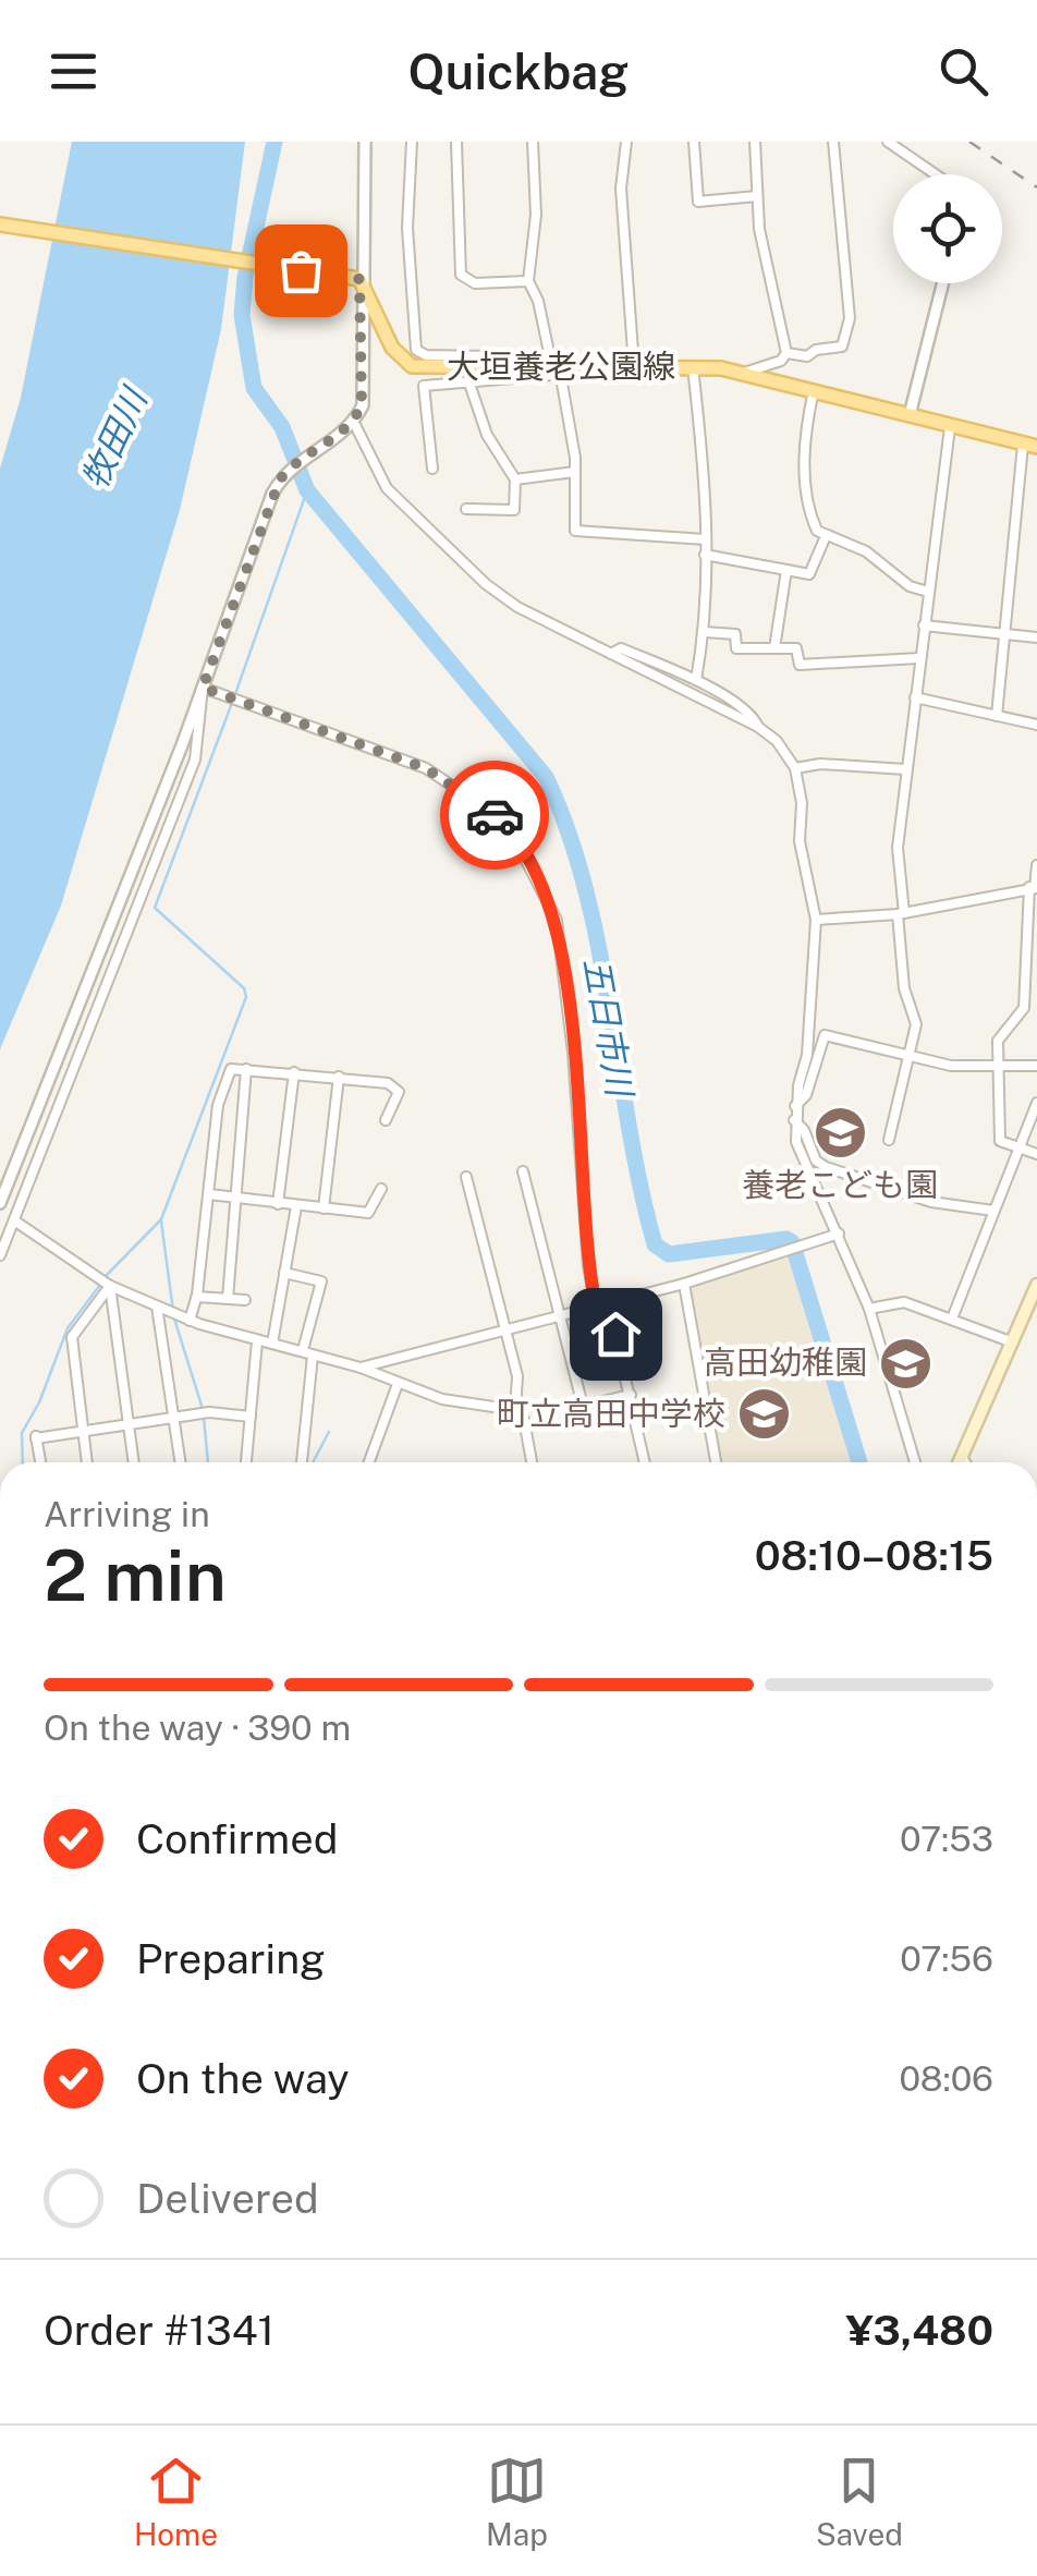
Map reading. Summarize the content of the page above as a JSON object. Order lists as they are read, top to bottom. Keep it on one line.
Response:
{"streets":{"main road":["大垣養老公園線"]},"water":["牧田川","五日市川"],"places":{"school or university":["養老こども園","高田幼稚園","町立高田中学校"]},"page":{"header":"Quickbag","heading":["2 min","Arriving in","08:10–08:15"],"panel":["Order #1341","¥3,480"],"bar":"On the way · 390 m","list":[["Confirmed","07:53"],["Preparing","07:56"],["On the way","08:06"],"Delivered"],"tabs":["Home","Map","Saved"]}}
